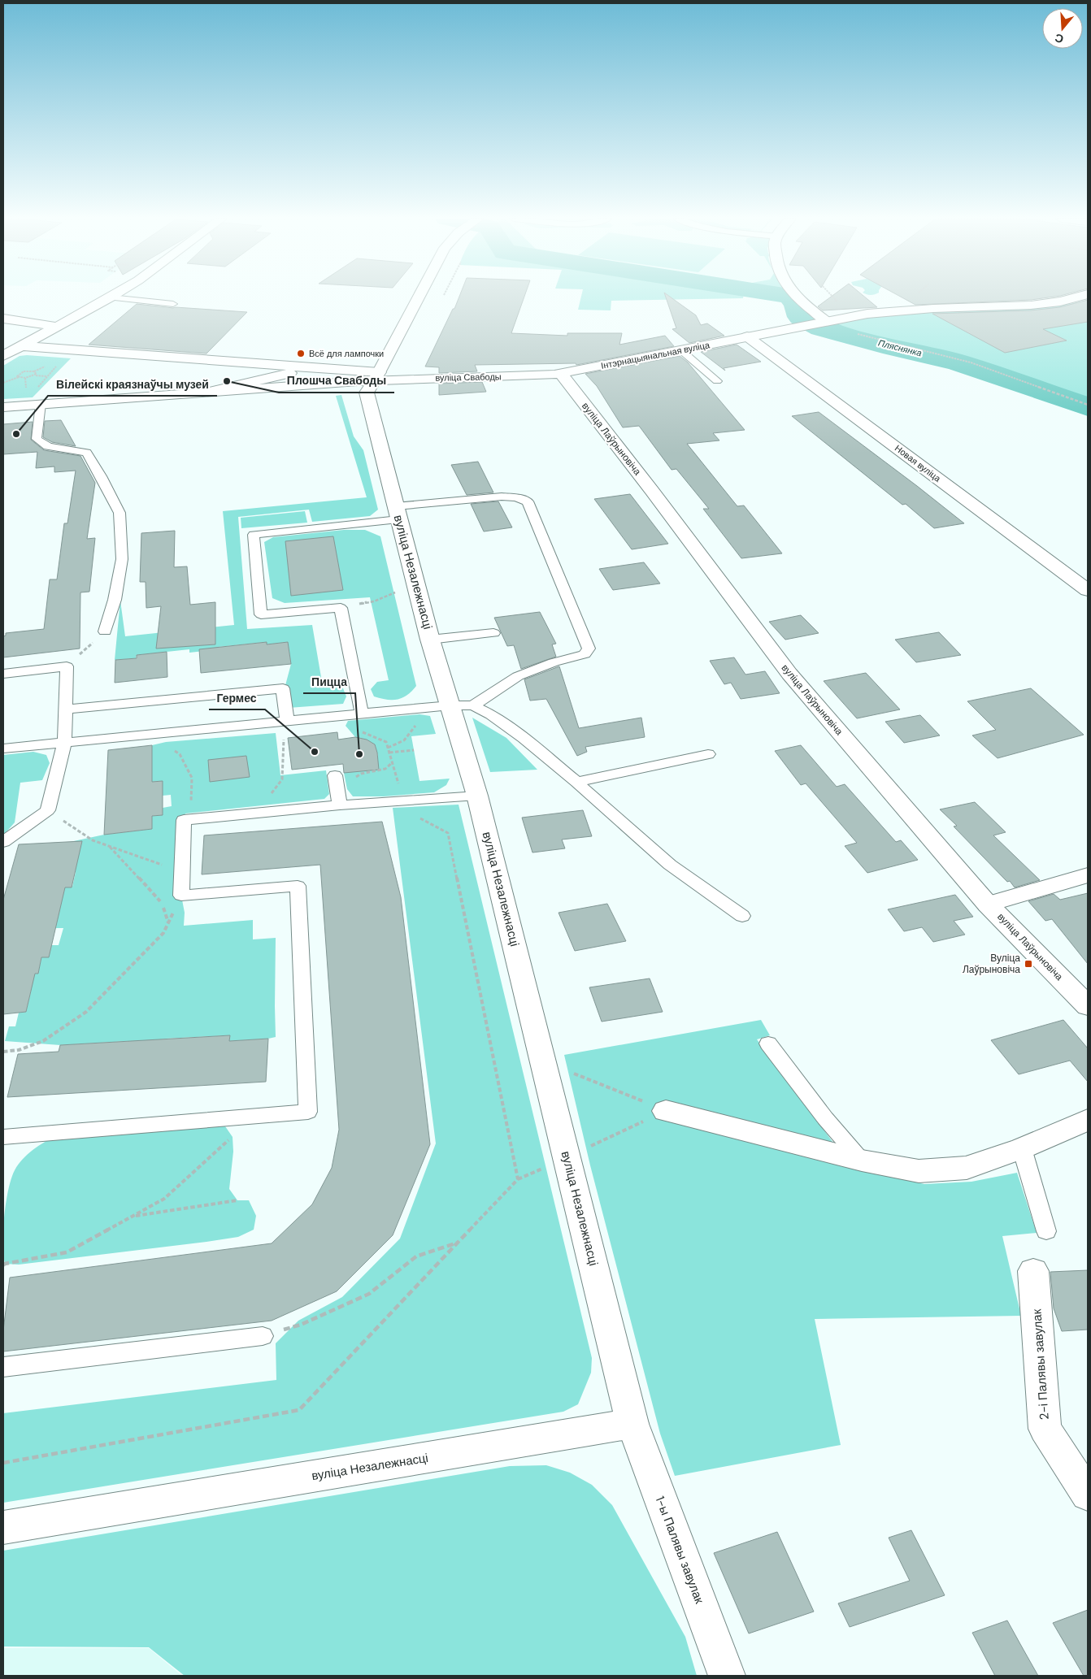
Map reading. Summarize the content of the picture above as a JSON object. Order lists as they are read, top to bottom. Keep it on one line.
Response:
{"streets":{"street":["Інтэрнацыянальная вуліца","вуліца Свабоды","вуліца Лаўрыновіча","Новая вуліца","вуліца Незалежнасці","2-і Палявы завулак","1-ы Палявы завулак"]},"crossings":[["Інтэрнацыянальная вуліца","вуліца Свабоды"],["Інтэрнацыянальная вуліца","вуліца Лаўрыновіча"],["Інтэрнацыянальная вуліца","Новая вуліца"],["вуліца Свабоды","вуліца Лаўрыновіча"],["вуліца Свабоды","вуліца Незалежнасці"],["вуліца Незалежнасці","1-ы Палявы завулак"]],"water":["Пляснянка"],"places":{"other":["Всё для лампочки","Плошча Свабоды","Вілейскі краязнаўчы музей","Гермес","Пицца"],"transit":["Вуліца Лаўрыновіча"]},"north":"bottom"}
